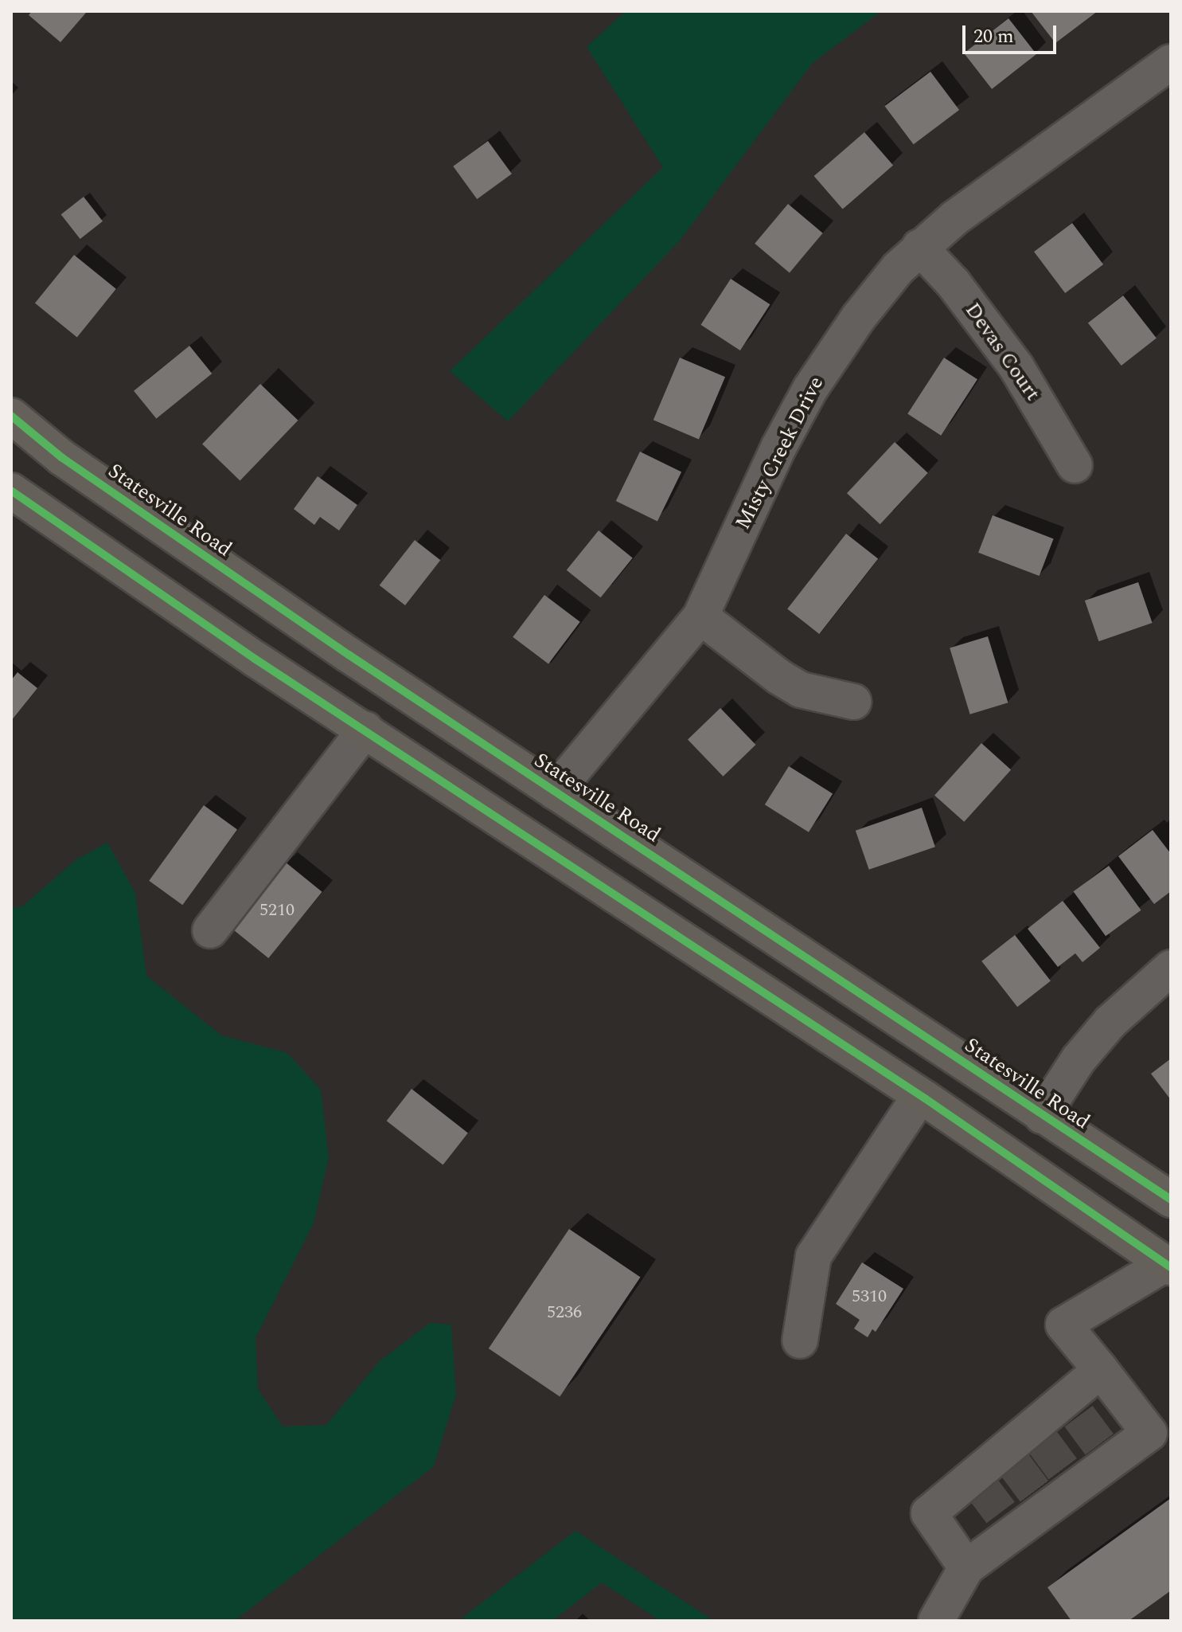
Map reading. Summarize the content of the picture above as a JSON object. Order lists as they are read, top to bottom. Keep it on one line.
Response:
{"streets":{"main road":["Statesville Road"],"street":["Devas Court","Misty Creek Drive"]},"crossings":[["Devas Court","Misty Creek Drive"],["Misty Creek Drive","Statesville Road"]],"house_numbers":["5210","5310","5236"],"scale_bar":"20 m"}
